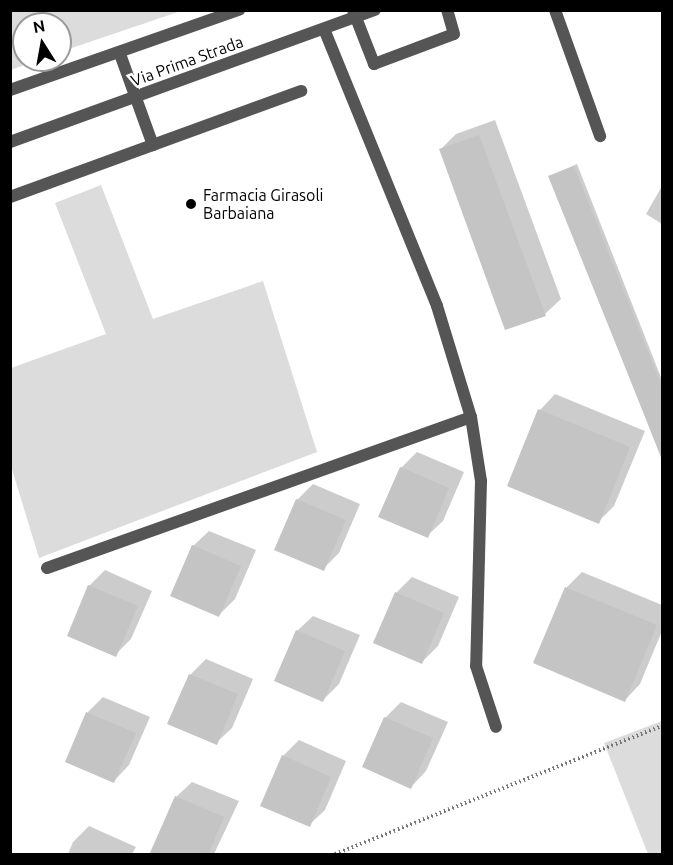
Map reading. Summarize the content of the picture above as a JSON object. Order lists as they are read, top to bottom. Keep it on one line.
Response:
{"streets":{"street":["Via Prima Strada"]},"places":["Farmacia Girasoli Barbaiana"],"north":"top"}
